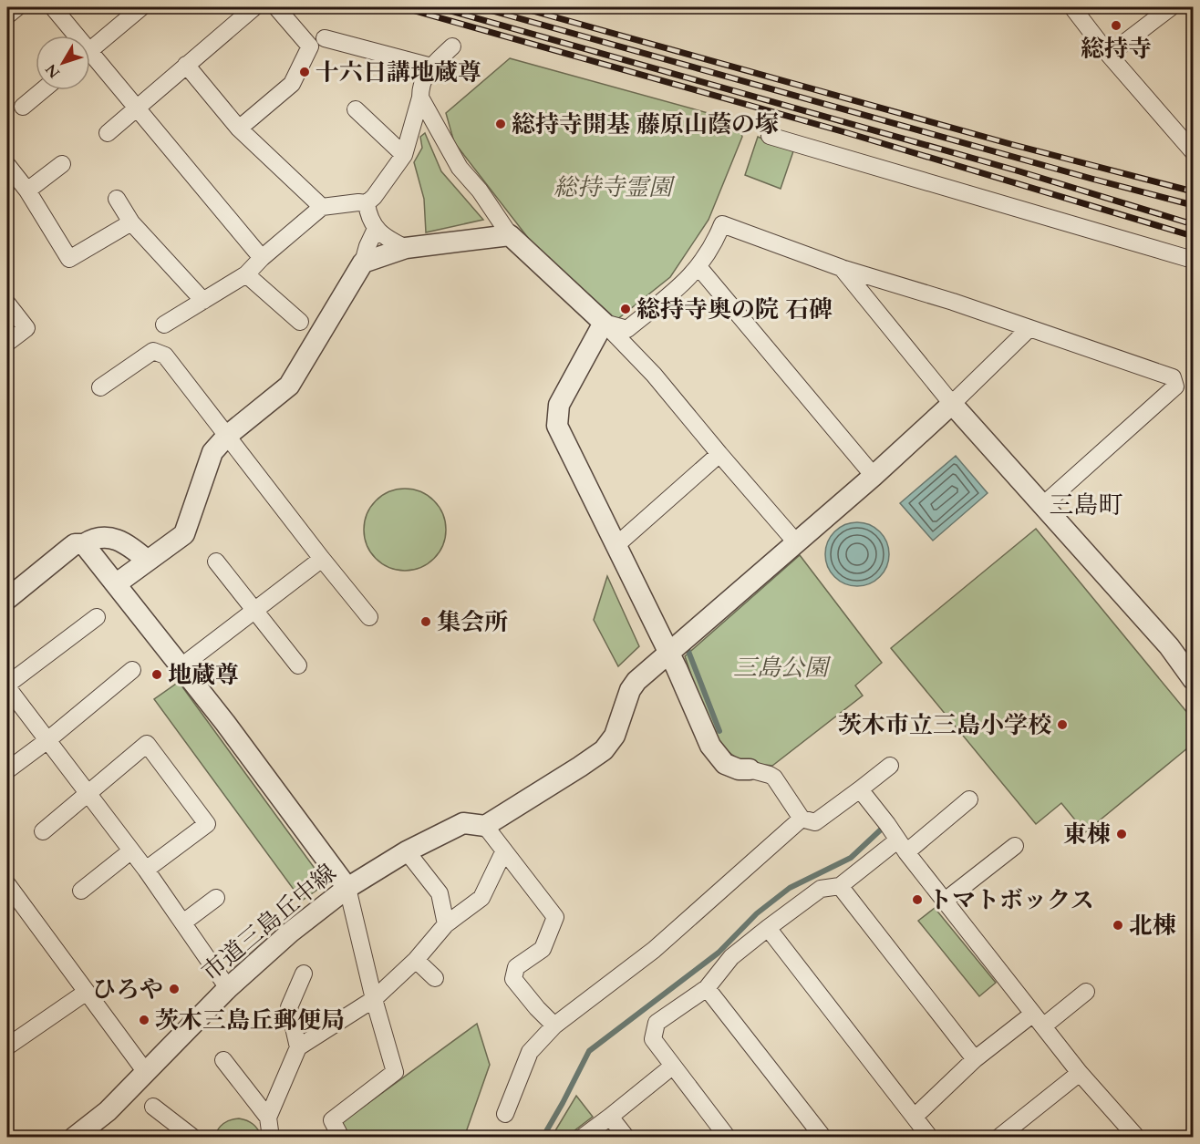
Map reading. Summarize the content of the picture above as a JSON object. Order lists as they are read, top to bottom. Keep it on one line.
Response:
{"streets":{"street":["市道三島丘中線"]},"districts":["三島町"],"parks":["総持寺霊園","三島公園"],"places":["総持寺","十六日講地蔵尊","総持寺開基 藤原山蔭の塚","総持寺奥の院 石碑","集会所","地蔵尊","茨木市立三島小学校","東棟","トマトボックス","北棟","ひろや","茨木三島丘郵便局"],"north":"bottom left"}
